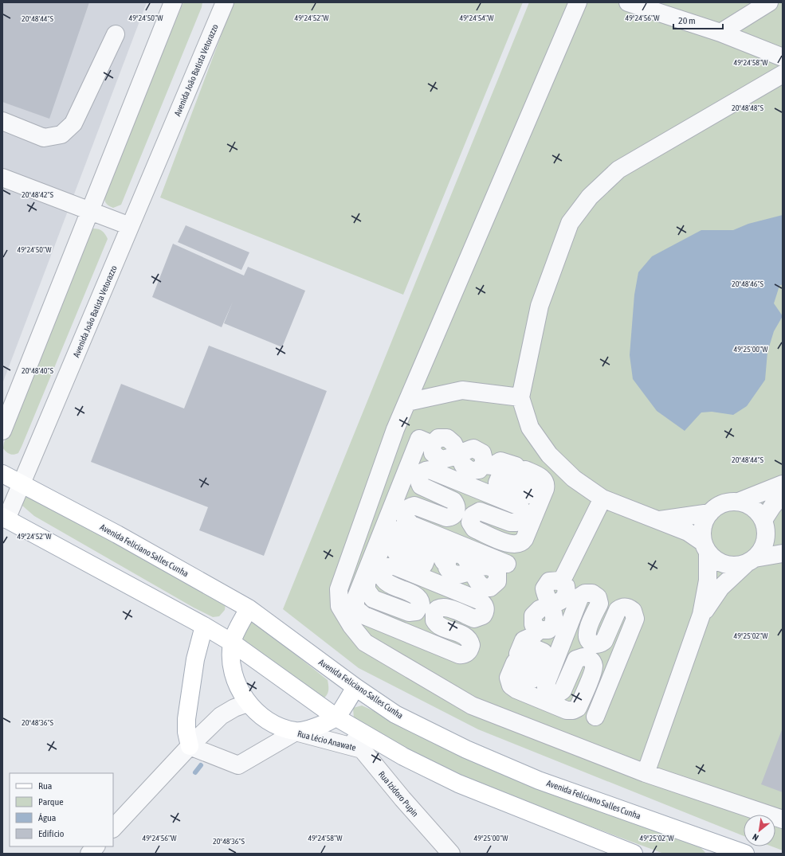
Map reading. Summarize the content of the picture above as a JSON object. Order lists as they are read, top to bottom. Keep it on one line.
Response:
{"streets":{"main road":["Avenida Feliciano Salles Cunha"],"street":["Avenida João Batista Vetorazzo","Rua Lécio Anawate","Rua Izidoro Pupin"]},"crossings":[["Avenida João Batista Vetorazzo","Avenida Feliciano Salles Cunha"],["Rua Lécio Anawate","Rua Izidoro Pupin"]],"legend":["Rua","Parque","Água","Edifício"],"scale_bar":"20 m","north":"bottom left","coordinates":["49°24'50\"W","49°24'52\"W","49°24'54\"W","49°24'56\"W","20°48'44\"S","49°24'58\"W","20°48'48\"S","20°48'42\"S","20°48'46\"S","49°25'00\"W","20°48'40\"S","49°25'02\"W","20°48'36\"S"]}
